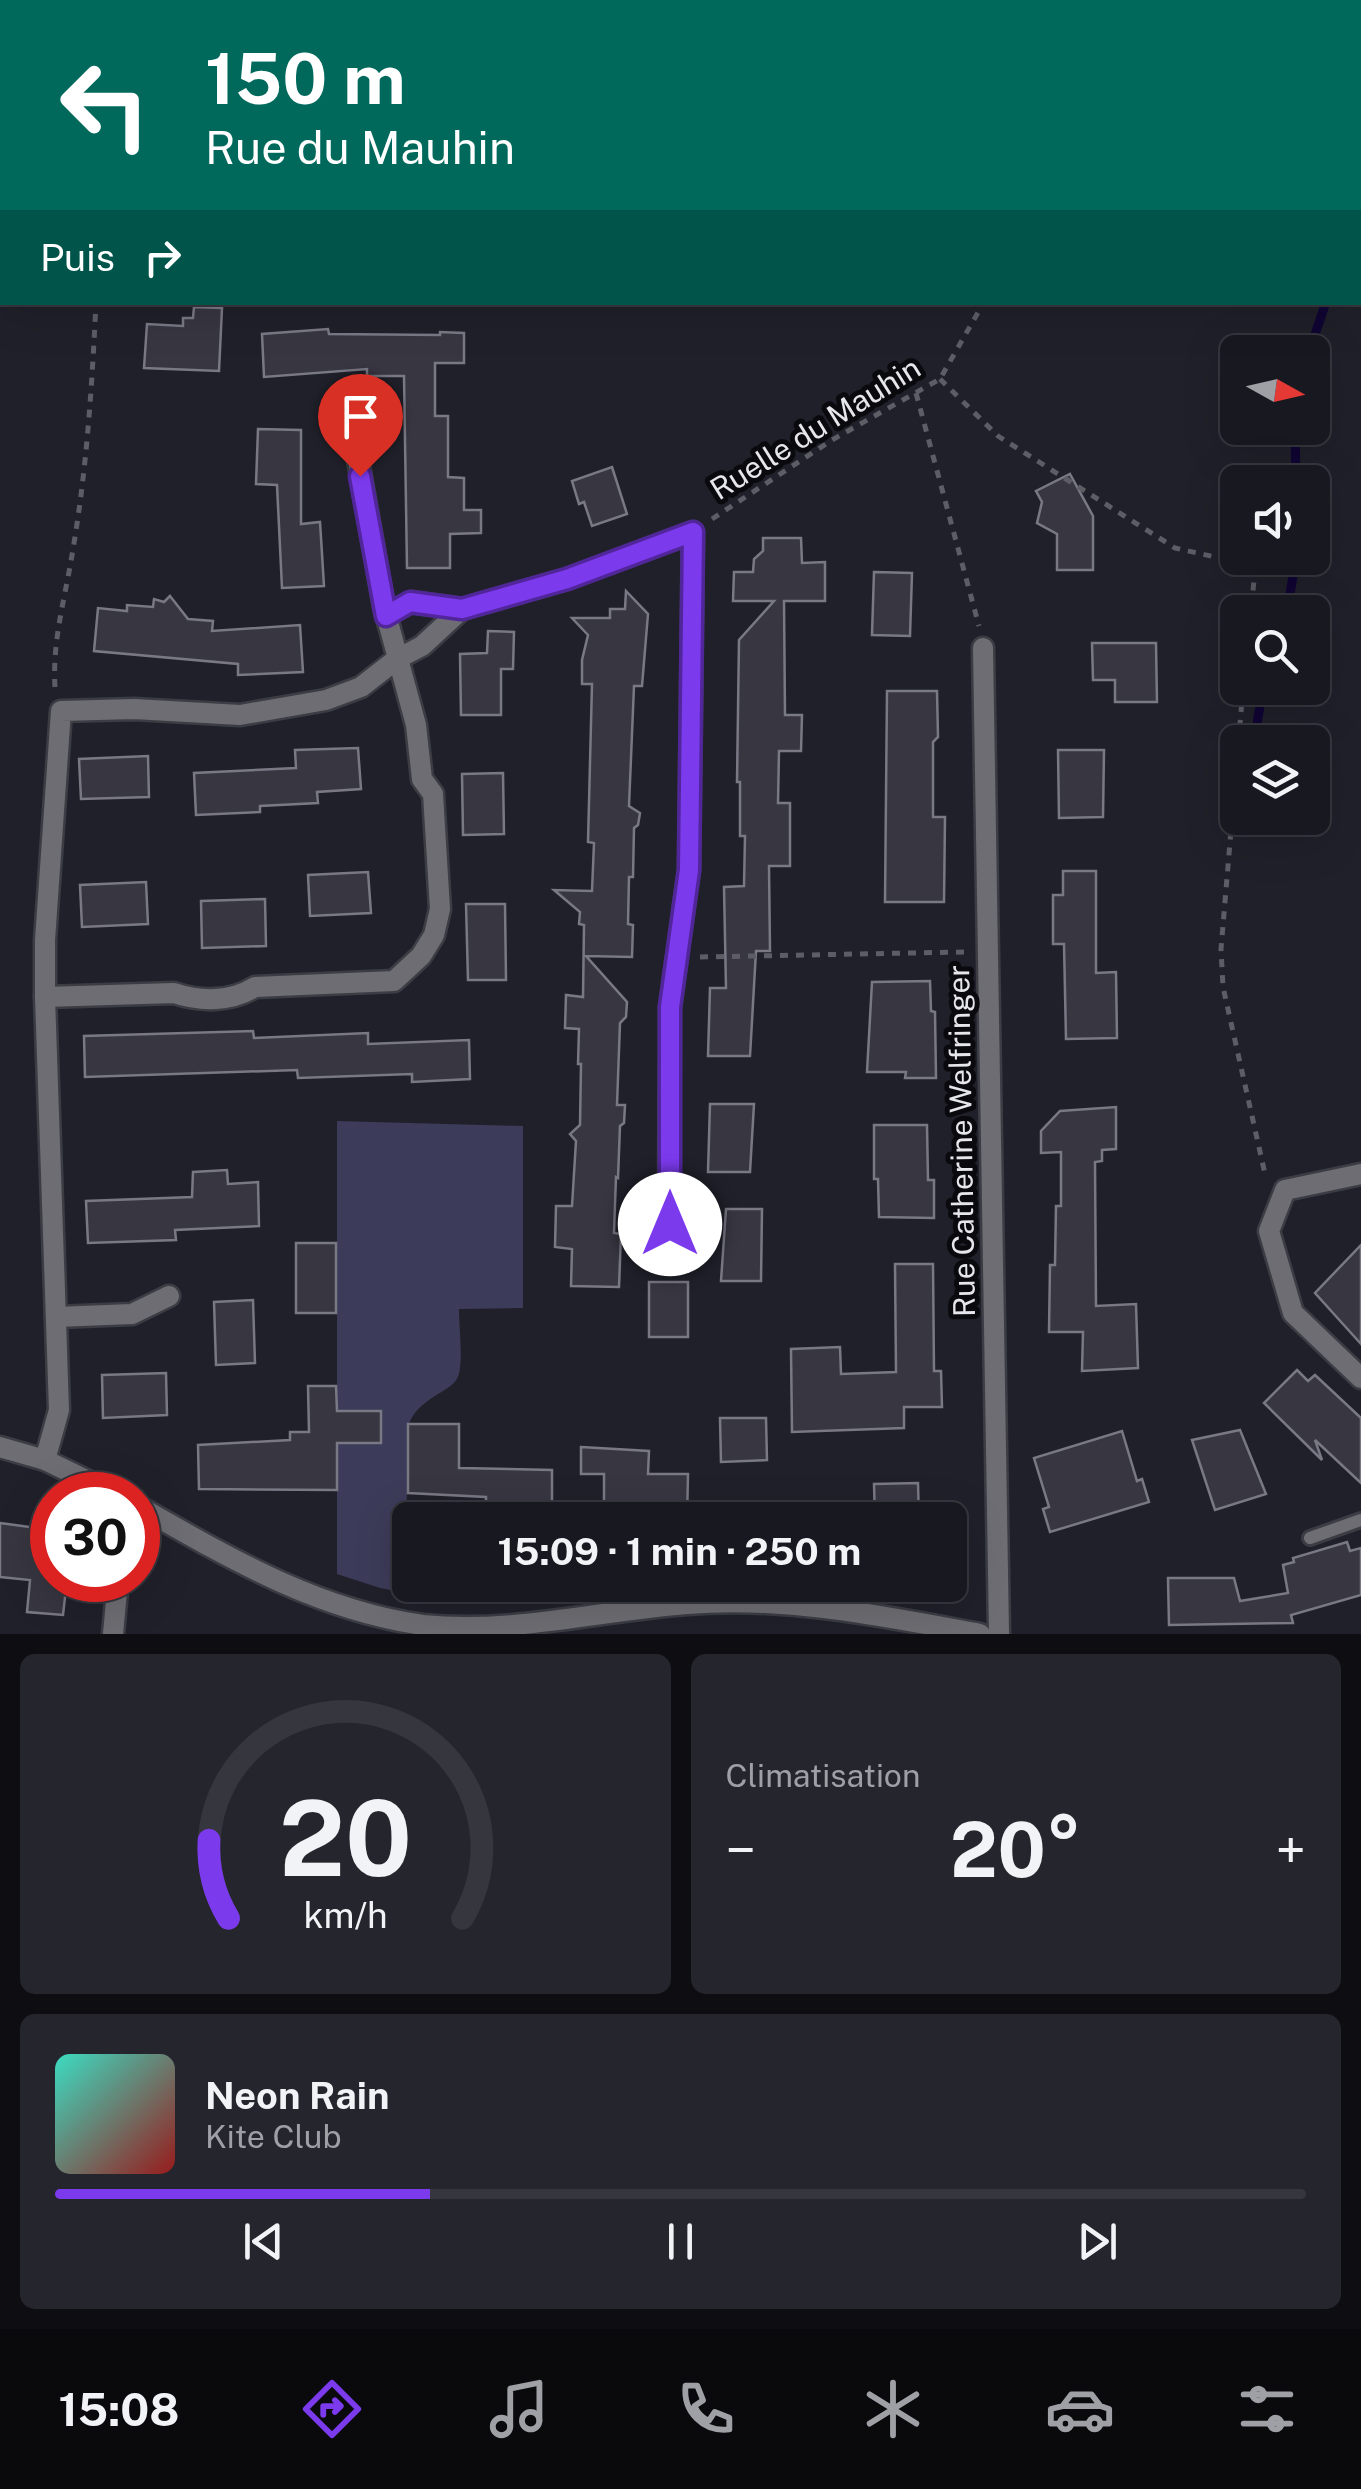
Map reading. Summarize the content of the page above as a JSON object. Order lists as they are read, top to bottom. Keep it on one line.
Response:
{"streets":{"street":["Rue Catherine Welfringer"],"path":["Ruelle du Mauhin"]},"north":"right","page":{"turn":["150 m","Rue du Mauhin"],"then":"Puis","limit":"30","trip":"15:09 · 1 min · 250 m","tile":"Climatisation","heat":["−","20°","+"],"song":["Neon Rain","Kite Club"],"tabs":"15:08","gauge":["20","km/h"]}}
